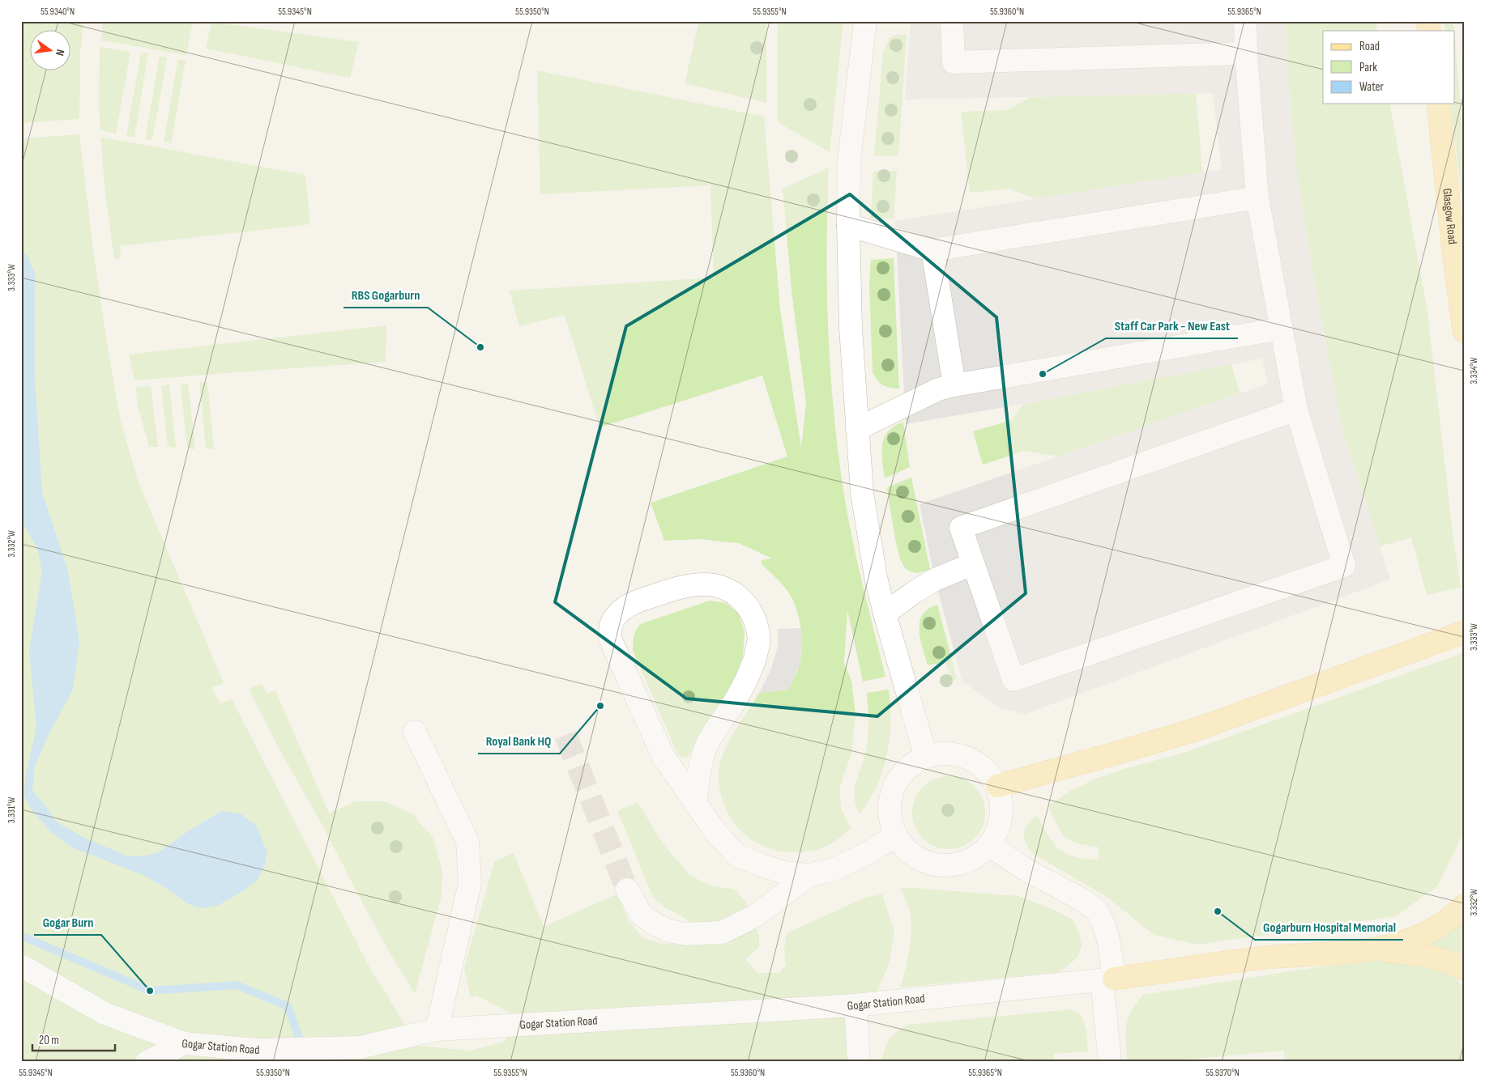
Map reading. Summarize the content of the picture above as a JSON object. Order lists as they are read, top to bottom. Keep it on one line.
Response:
{"streets":{"main road":["Glasgow Road"],"street":["Gogar Station Road"]},"places":["RBS Gogarburn","Staff Car Park - New East","Royal Bank HQ","Gogarburn Hospital Memorial","Gogar Burn"],"legend":["Road","Park","Water"],"scale_bar":"20 m","north":"right","coordinates":["55.9340°N","55.9345°N","55.9350°N","55.9355°N","55.9360°N","55.9365°N","3.333°W","3.334°W","3.332°W","3.331°W","55.9370°N"]}
